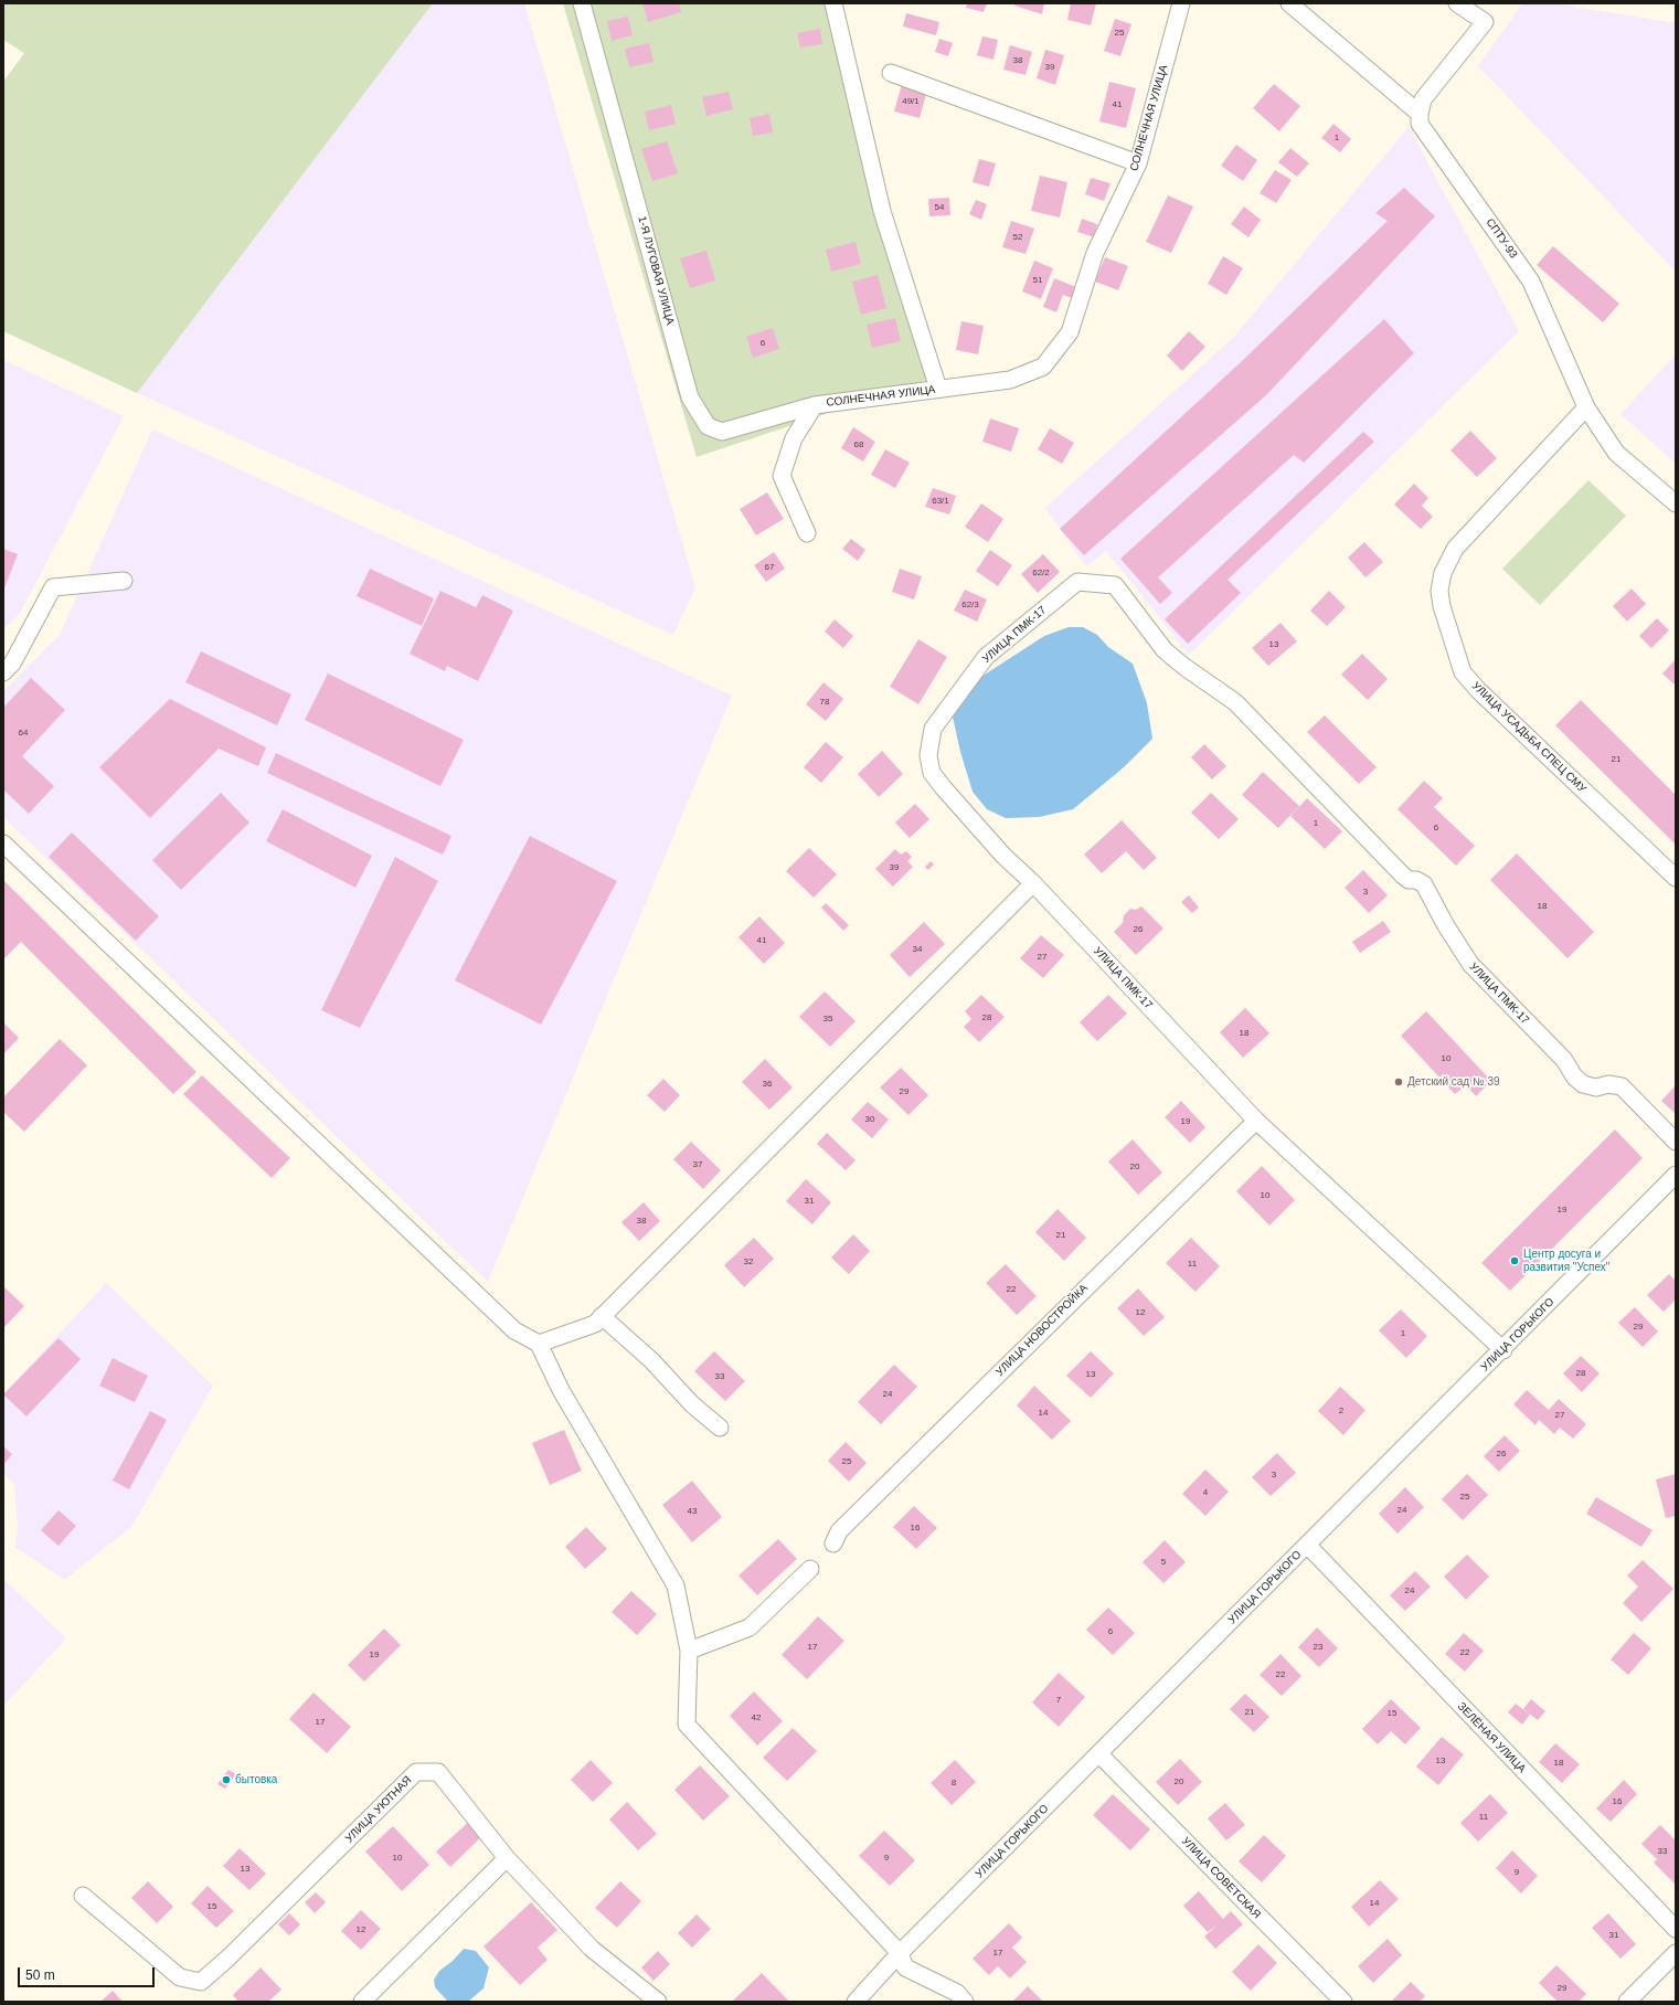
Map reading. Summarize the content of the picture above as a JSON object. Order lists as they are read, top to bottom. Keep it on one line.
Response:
{"streets":{"street":["СОЛНЕЧНАЯ УЛИЦА","СПТУ-93","1-Я ЛУГОВАЯ УЛИЦА","УЛИЦА ПМК-17","УЛИЦА УСАДЬБА СПЕЦ СМУ","УЛИЦА НОВОСТРОЙКА","УЛИЦА ГОРЬКОГО","ЗЕЛЁНАЯ УЛИЦА","УЛИЦА УЮТНАЯ","УЛИЦА СОВЕТСКАЯ"]},"crossings":[["СОЛНЕЧНАЯ УЛИЦА","1-Я ЛУГОВАЯ УЛИЦА"],["СПТУ-93","УЛИЦА УСАДЬБА СПЕЦ СМУ"],["УЛИЦА ПМК-17","УЛИЦА НОВОСТРОЙКА"],["УЛИЦА ПМК-17","УЛИЦА ГОРЬКОГО"],["УЛИЦА ГОРЬКОГО","ЗЕЛЁНАЯ УЛИЦА"],["УЛИЦА ГОРЬКОГО","УЛИЦА СОВЕТСКАЯ"]],"places":["Детский сад № 39","Центр досуга и развития \"Успех\"","бытовка"],"house_numbers":["25","38","39","49/1","41","1","54","52","51","6","68","63/1","67","62/2","62/3","13","78","64","21","1","6","39","3","18","26","41","34","27","28","35","18","10","36","29","30","19","37","20","10","31","19","38","21","32","11","22","12","29","1","28","13","33","24","2","14","27","26","25","3","4","25","24","43","16","5","24","6","17","23","22","19","22","7","21","15","42","17","13","18","20","8","16","11","33","10","9","13","9","14","15","12","31","17","29"],"scale_bar":"50 m"}
